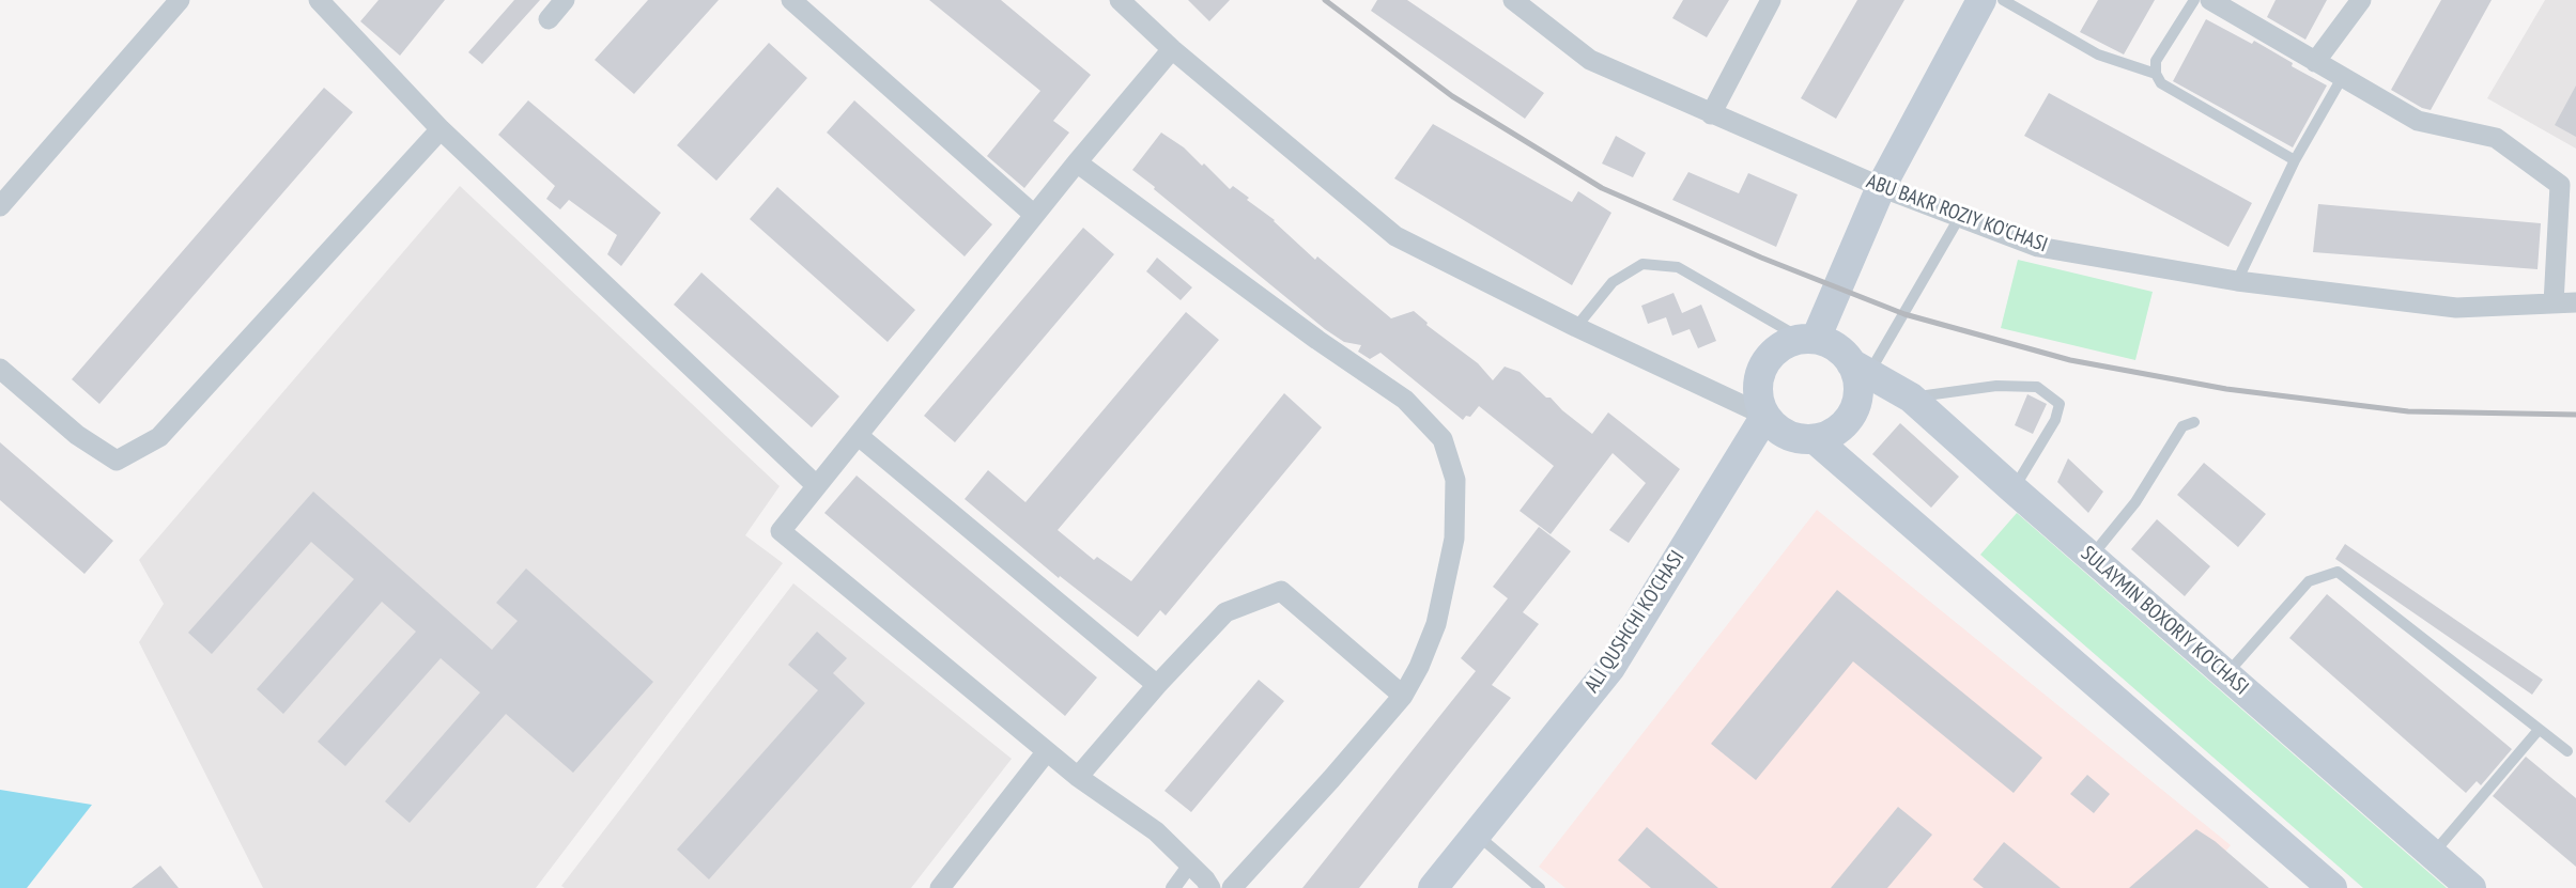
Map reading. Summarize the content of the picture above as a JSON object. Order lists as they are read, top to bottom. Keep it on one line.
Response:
{"streets":{"main road":["SULAYMIN BOXORIY KO'CHASI","ALI QUSHCHI KO'CHASI"],"street":["ABU BAKR ROZIY KO'CHASI"]},"crossings":[["SULAYMIN BOXORIY KO'CHASI","ALI QUSHCHI KO'CHASI"]]}
